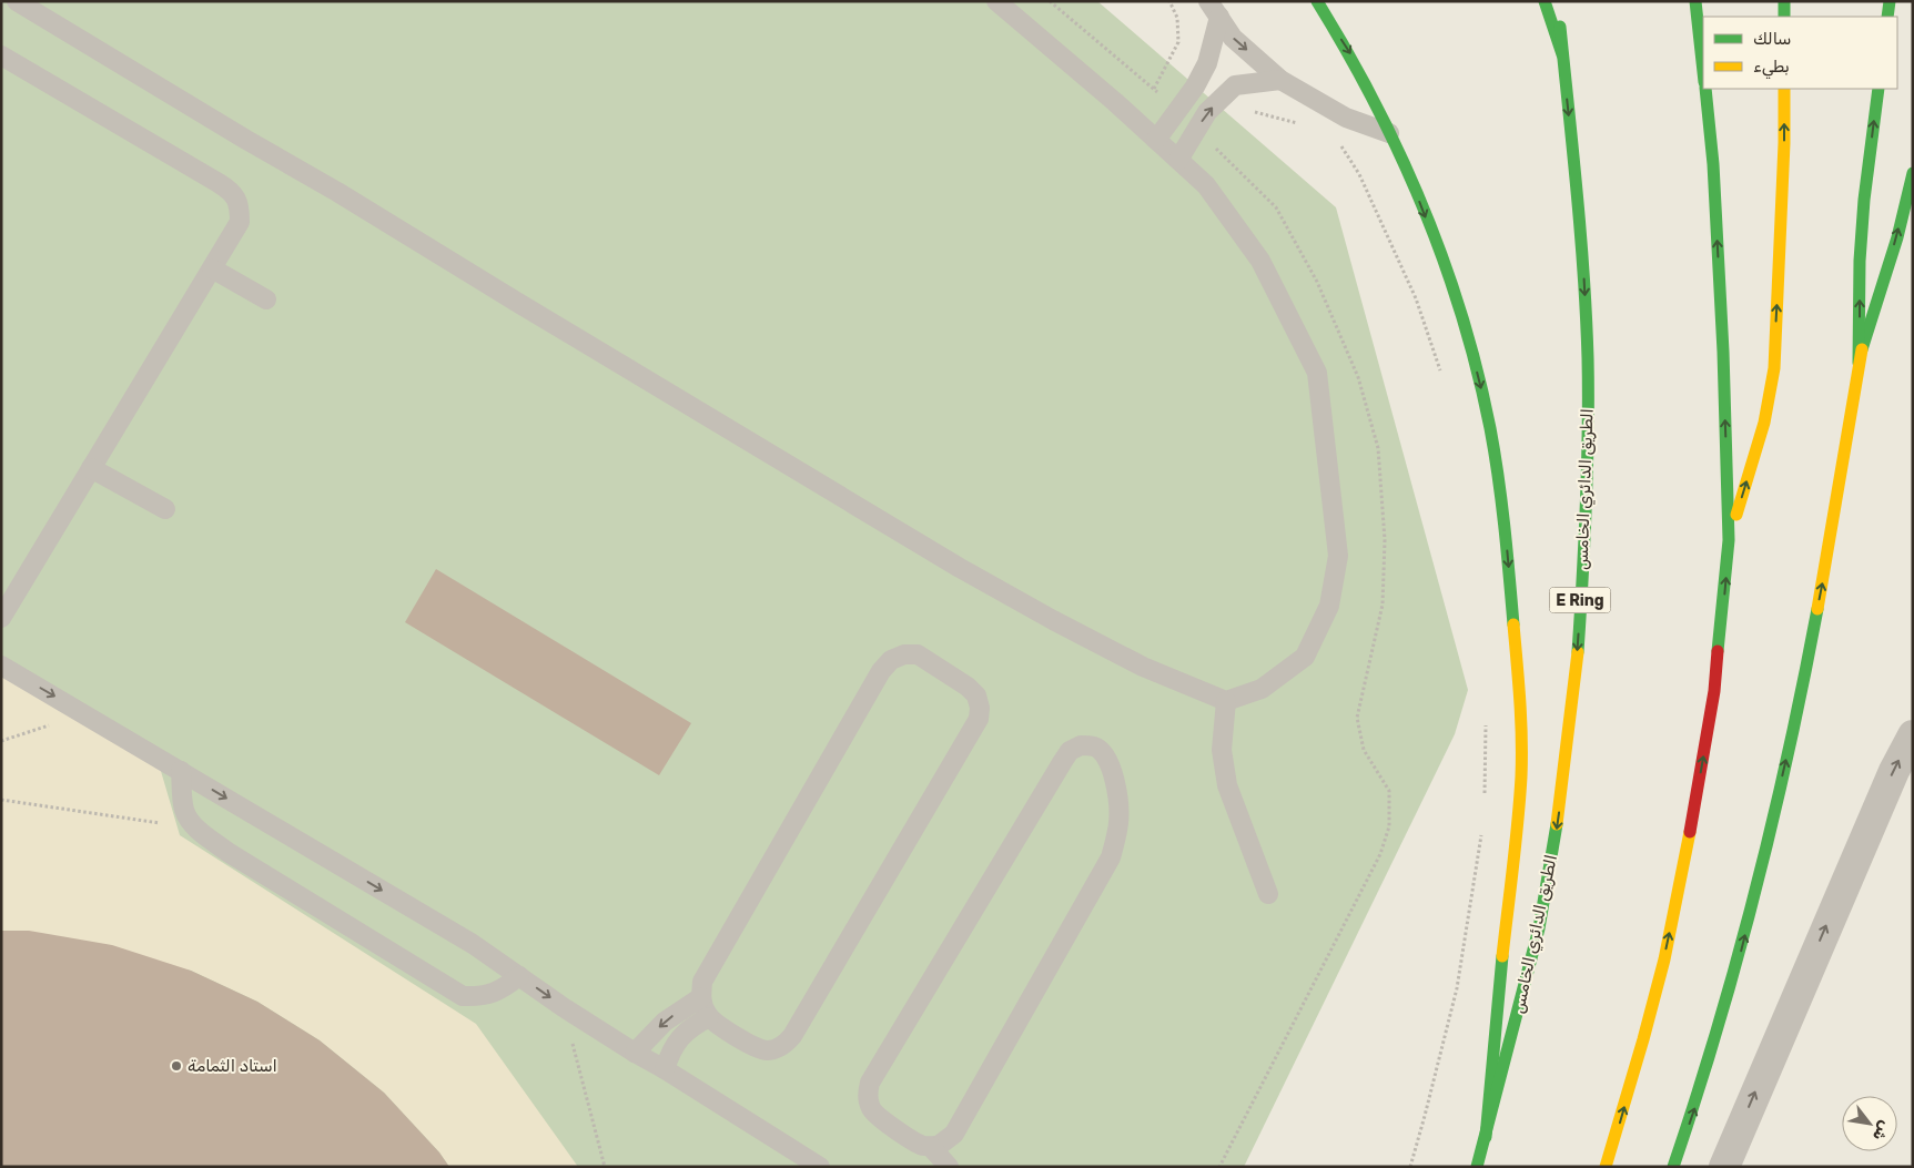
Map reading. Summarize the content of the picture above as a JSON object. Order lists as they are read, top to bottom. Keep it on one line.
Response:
{"streets":{"main road":["الطريق الدائري الخامس","E Ring"]},"places":["استاد الثمامة"],"legend":["سالك","بطيء"],"north":"bottom right"}
